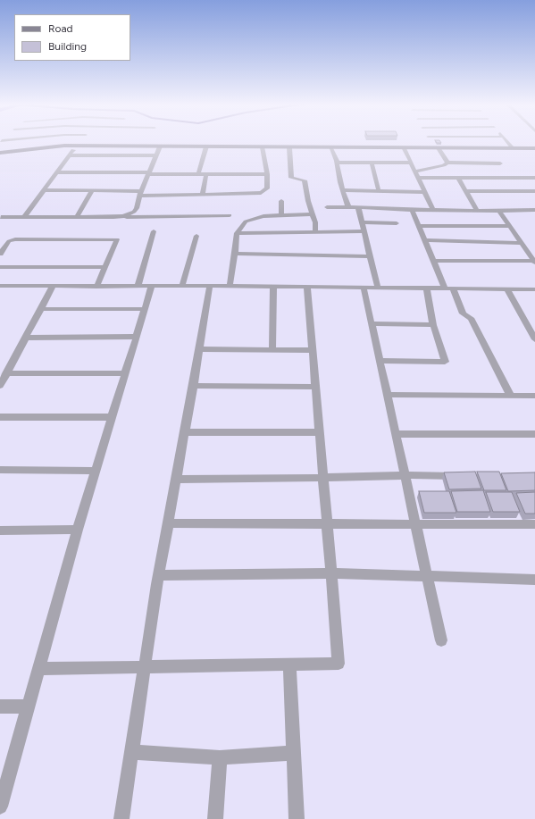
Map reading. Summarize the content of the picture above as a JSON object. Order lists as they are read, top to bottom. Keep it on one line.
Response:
{"legend":["Road","Building"]}
